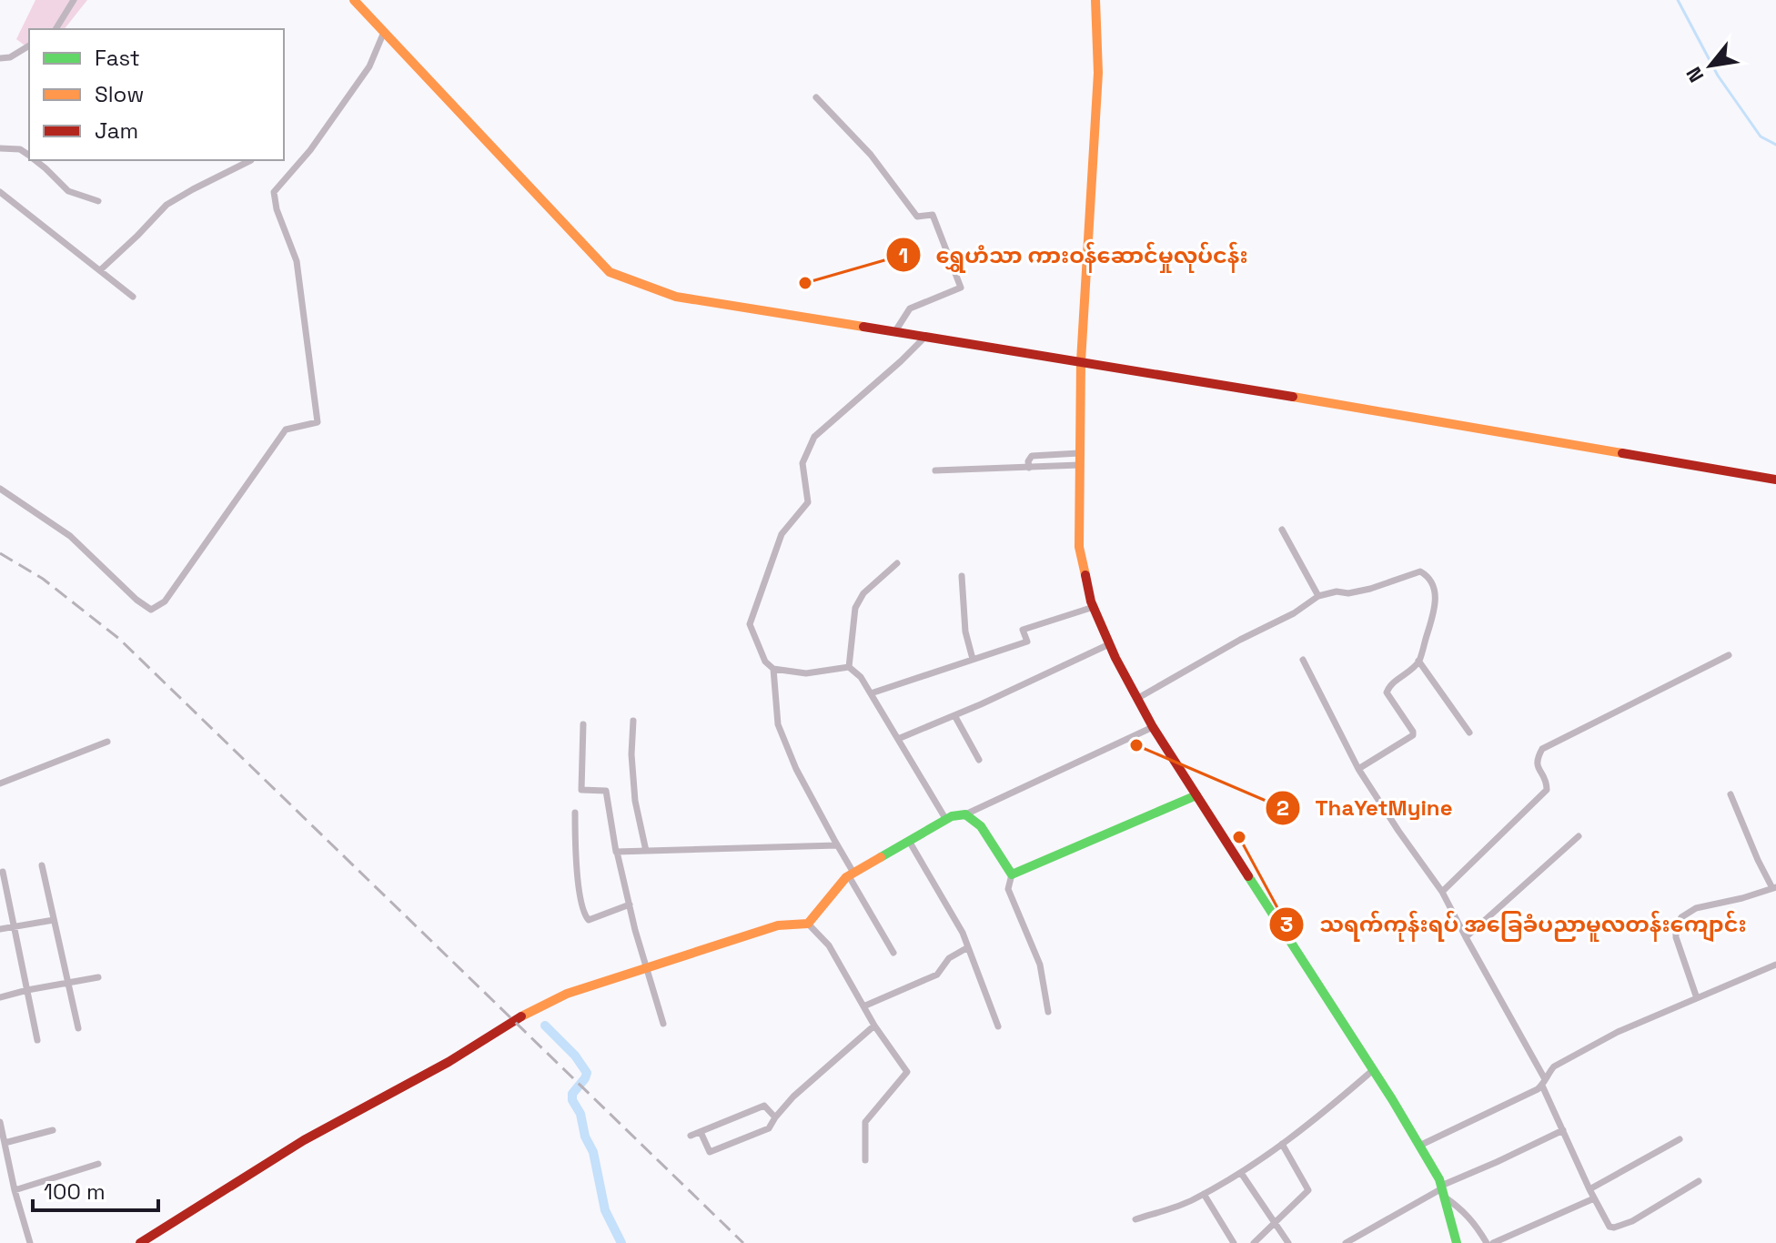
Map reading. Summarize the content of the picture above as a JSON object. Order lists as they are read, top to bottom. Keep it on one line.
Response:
{"places":["ရွှေဟံသာ ကားဝန်ဆောင်မှုလုပ်ငန်း","ThaYetMyine","သရက်ကုန်းရပ် အခြေခံပညာမူလတန်းကျောင်း"],"legend":["Fast","Slow","Jam"],"scale_bar":"100 m","north":"bottom left"}
